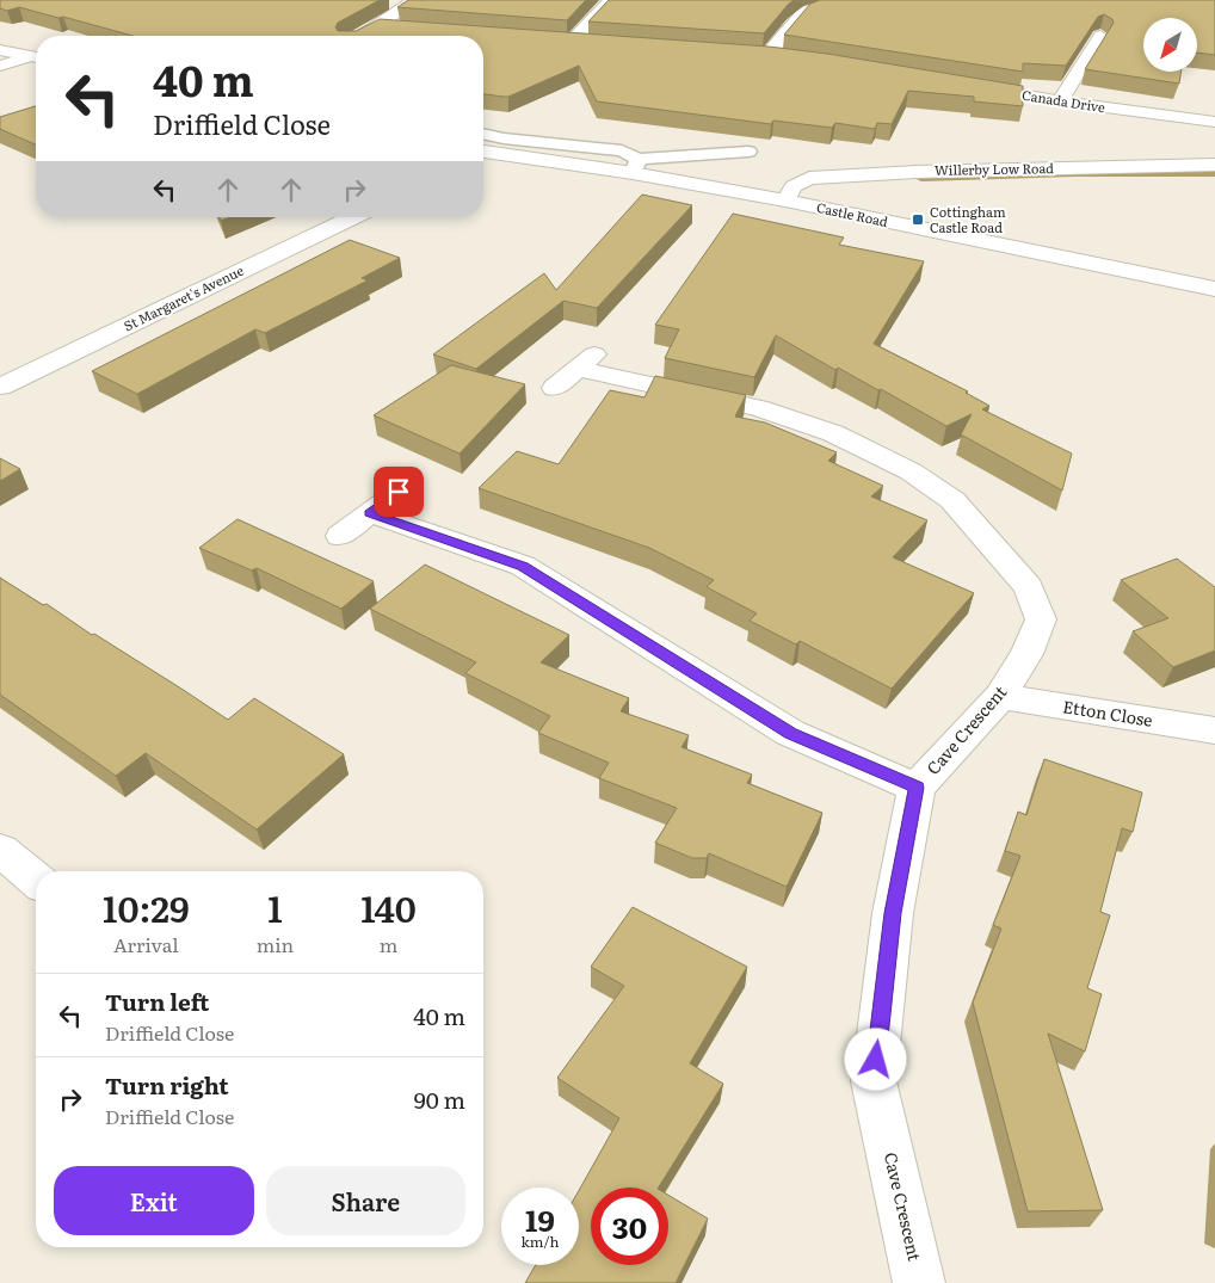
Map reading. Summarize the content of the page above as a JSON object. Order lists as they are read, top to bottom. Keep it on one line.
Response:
{"streets":{"street":["Canada Drive","Willerby Low Road","Castle Road","St Margaret's Avenue","Etton Close","Cave Crescent"]},"crossings":[["Willerby Low Road","Castle Road"],["Etton Close","Cave Crescent"]],"places":{"transit":["Cottingham Castle Road"]},"north":"bottom left","page":{"turn":["40 m","Driffield Close"],"eta":["10:29","Arrival","1","min","140","m"],"list":[{"name":"Turn left","note":"Driffield Close","value":"40 m"},{"name":"Turn right","note":"Driffield Close","value":"90 m"}],"buttons":["Exit","Share"],"speed":"19 km/h","limit":"30"}}
